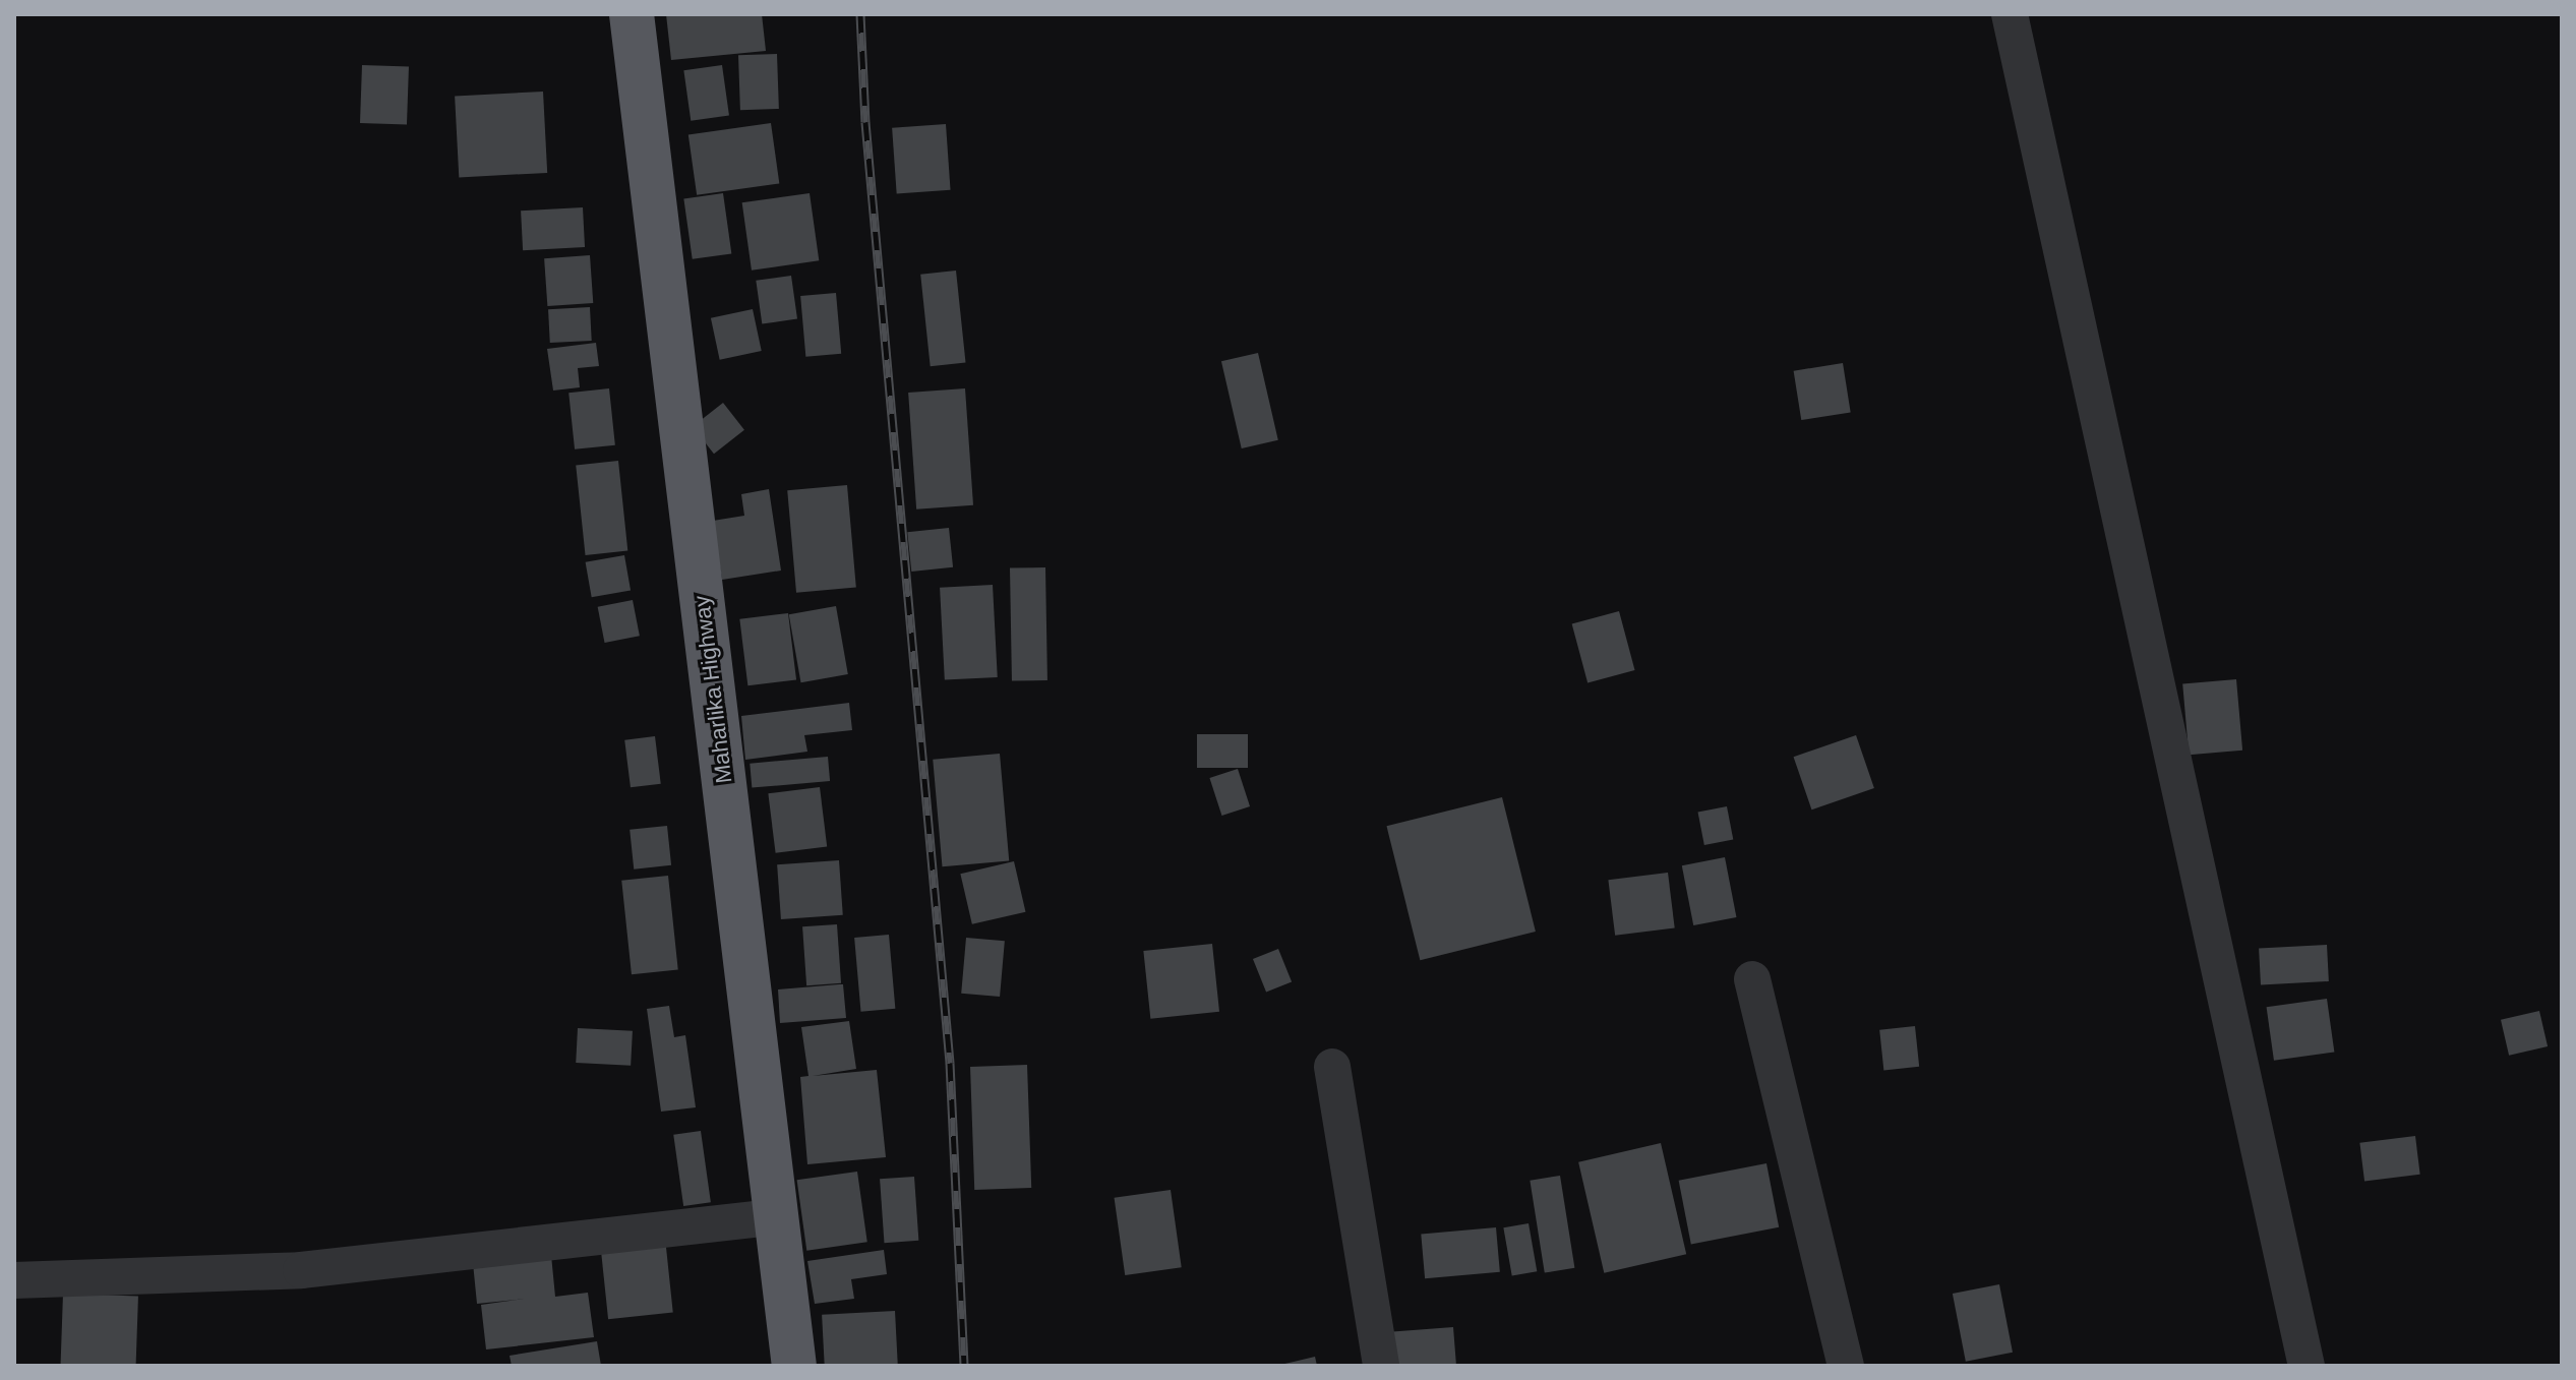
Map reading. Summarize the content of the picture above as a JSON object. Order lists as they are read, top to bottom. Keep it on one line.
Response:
{"streets":{"highway":["Maharlika Highway"]}}
